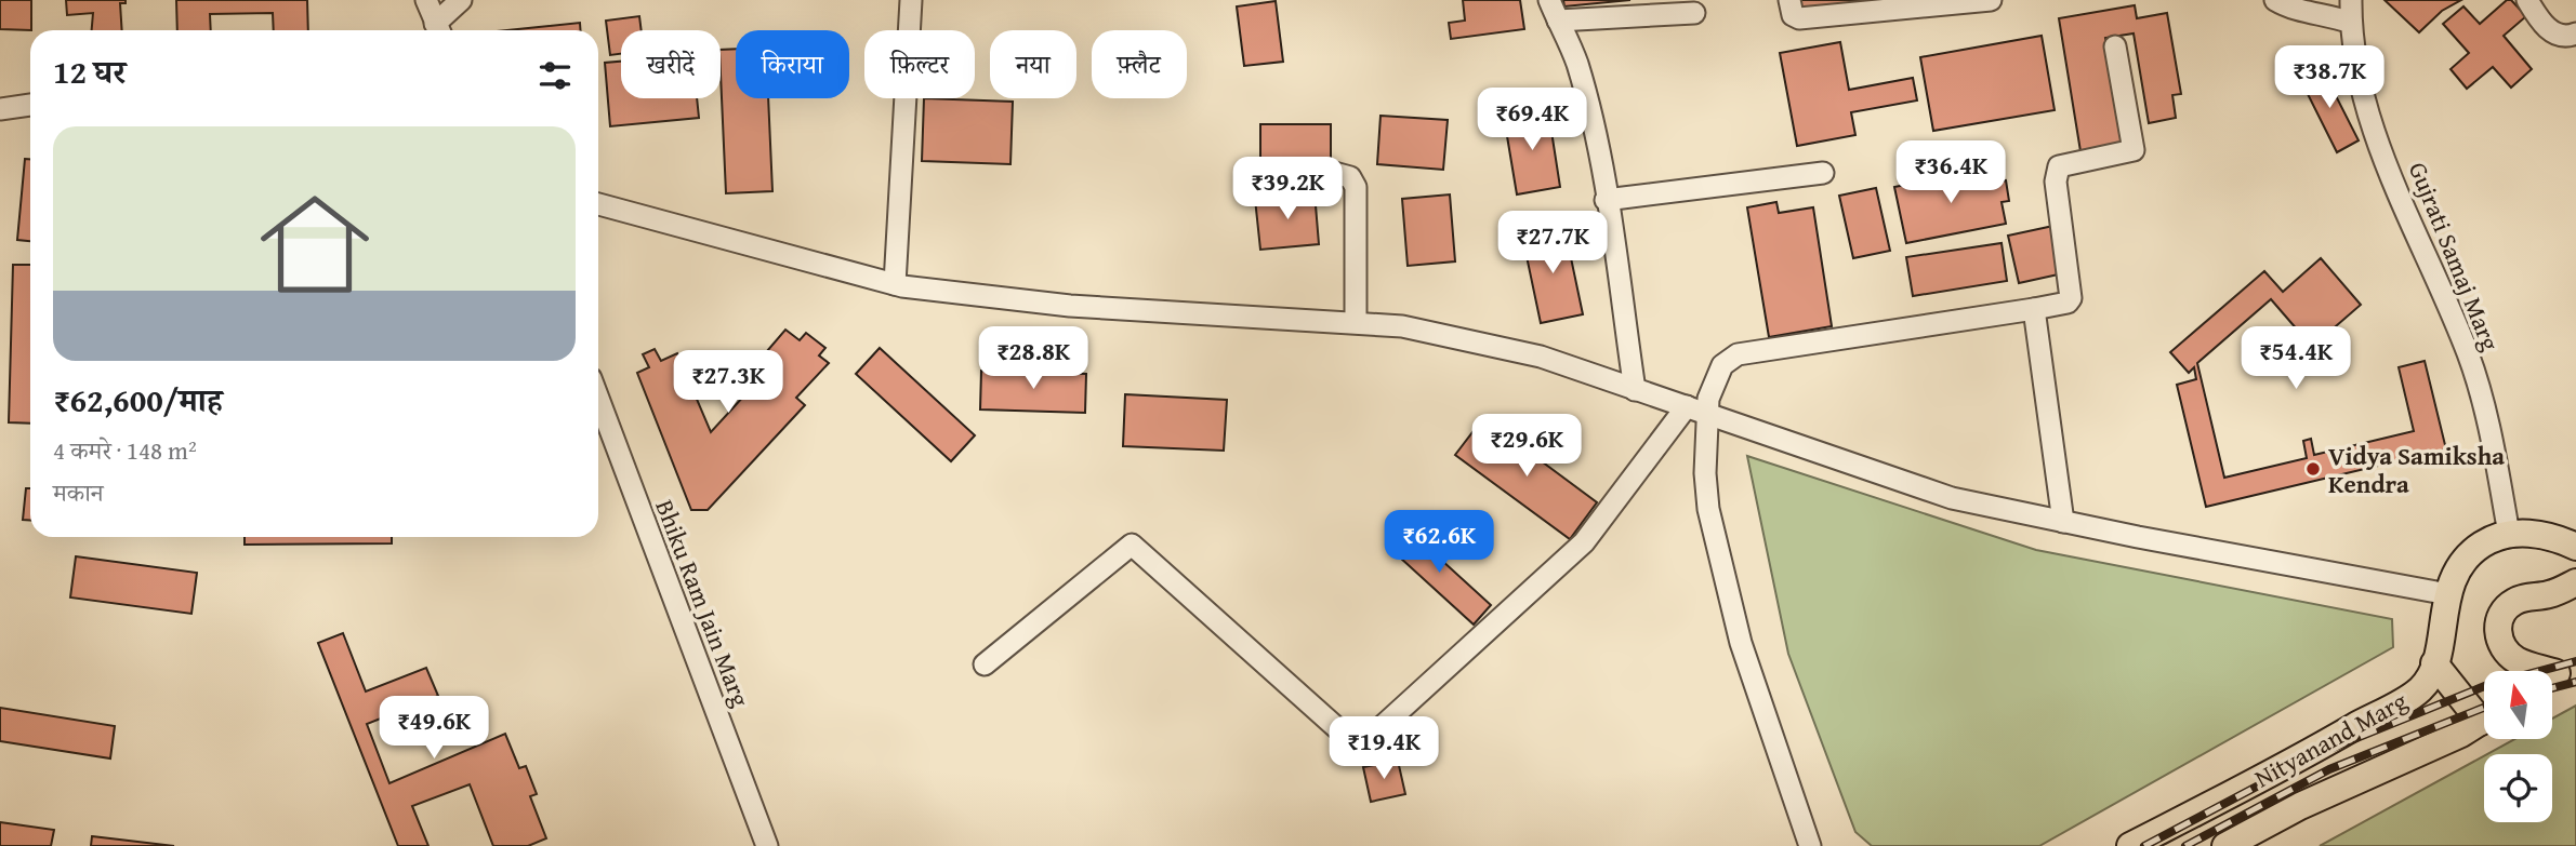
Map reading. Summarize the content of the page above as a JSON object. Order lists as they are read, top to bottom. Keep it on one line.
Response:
{"streets":{"main road":["Nityanand Marg"],"street":["Gujrati Samaj Marg","Bhiku Ram Jain Marg"]},"crossings":[["Gujrati Samaj Marg","Nityanand Marg"]],"places":["Vidya Samiksha Kendra"],"north":"top","page":{"chip":["खरीदें","किराया","फ़िल्टर","नया","फ़्लैट"],"heading":"12 घर","price":["₹38.7K","₹69.4K","₹36.4K","₹39.2K","₹27.7K","₹28.8K","₹54.4K","₹27.3K","₹29.6K","₹62.6K","₹49.6K","₹19.4K"],"list":[{"name":"₹62,600/माह","note":"4 कमरे · 148 m² · मकान"}]}}
